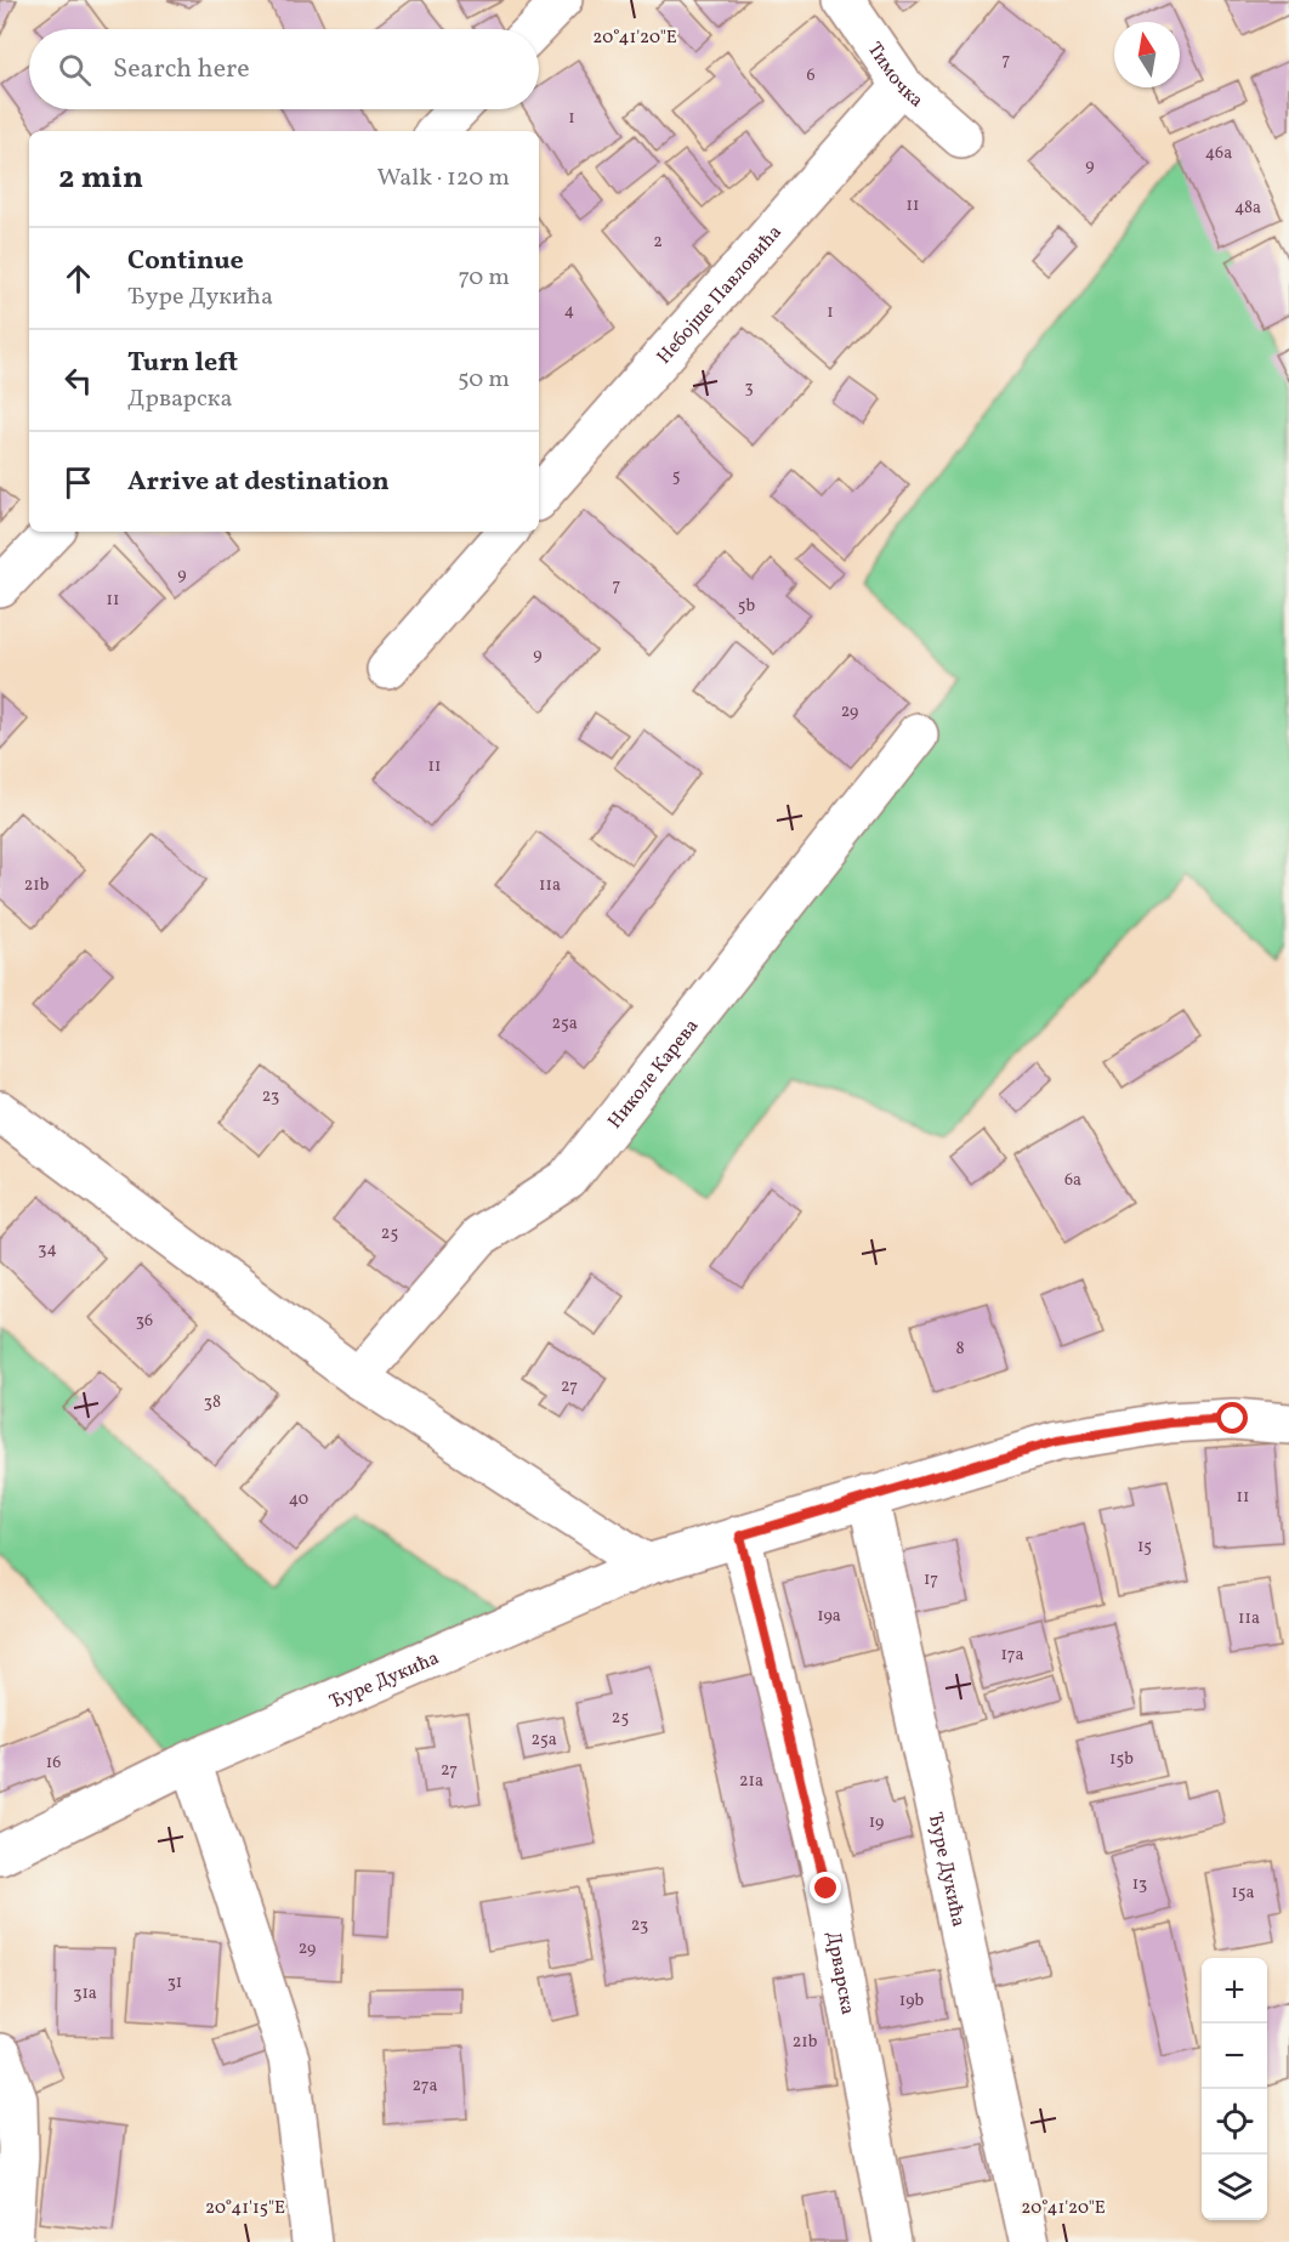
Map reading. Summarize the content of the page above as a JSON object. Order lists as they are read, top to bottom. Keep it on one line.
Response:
{"streets":{"street":["Тимочка","Небојше Павловића","Николе Карева","Ђуре Дукића","Дрварска"]},"crossings":[["Тимочка","Небојше Павловића"],["Ђуре Дукића","Дрварска"]],"house_numbers":["7","6","1","46a","9","11","48a","2","4","1","3","5","9","7","11","5b","9","29","11","21b","11a","25a","23","6a","25","34","36","8","27","38","11","40","15","17","19a","11a","17a","25","25a","15b","16","27","21a","19","13","15a","23","29","31","31a","19b","21b","27a"],"north":"top","page":{"search":"Search here","heading":["2 min","Walk · 120 m"],"list":[["Continue","Ђуре Дукића","70 m"],["Turn left","Дрварска","50 m"],"Arrive at destination"],"map_buttons":["+","−"]},"coordinates":["20°41'20\"E","20°41'15\"E"]}
